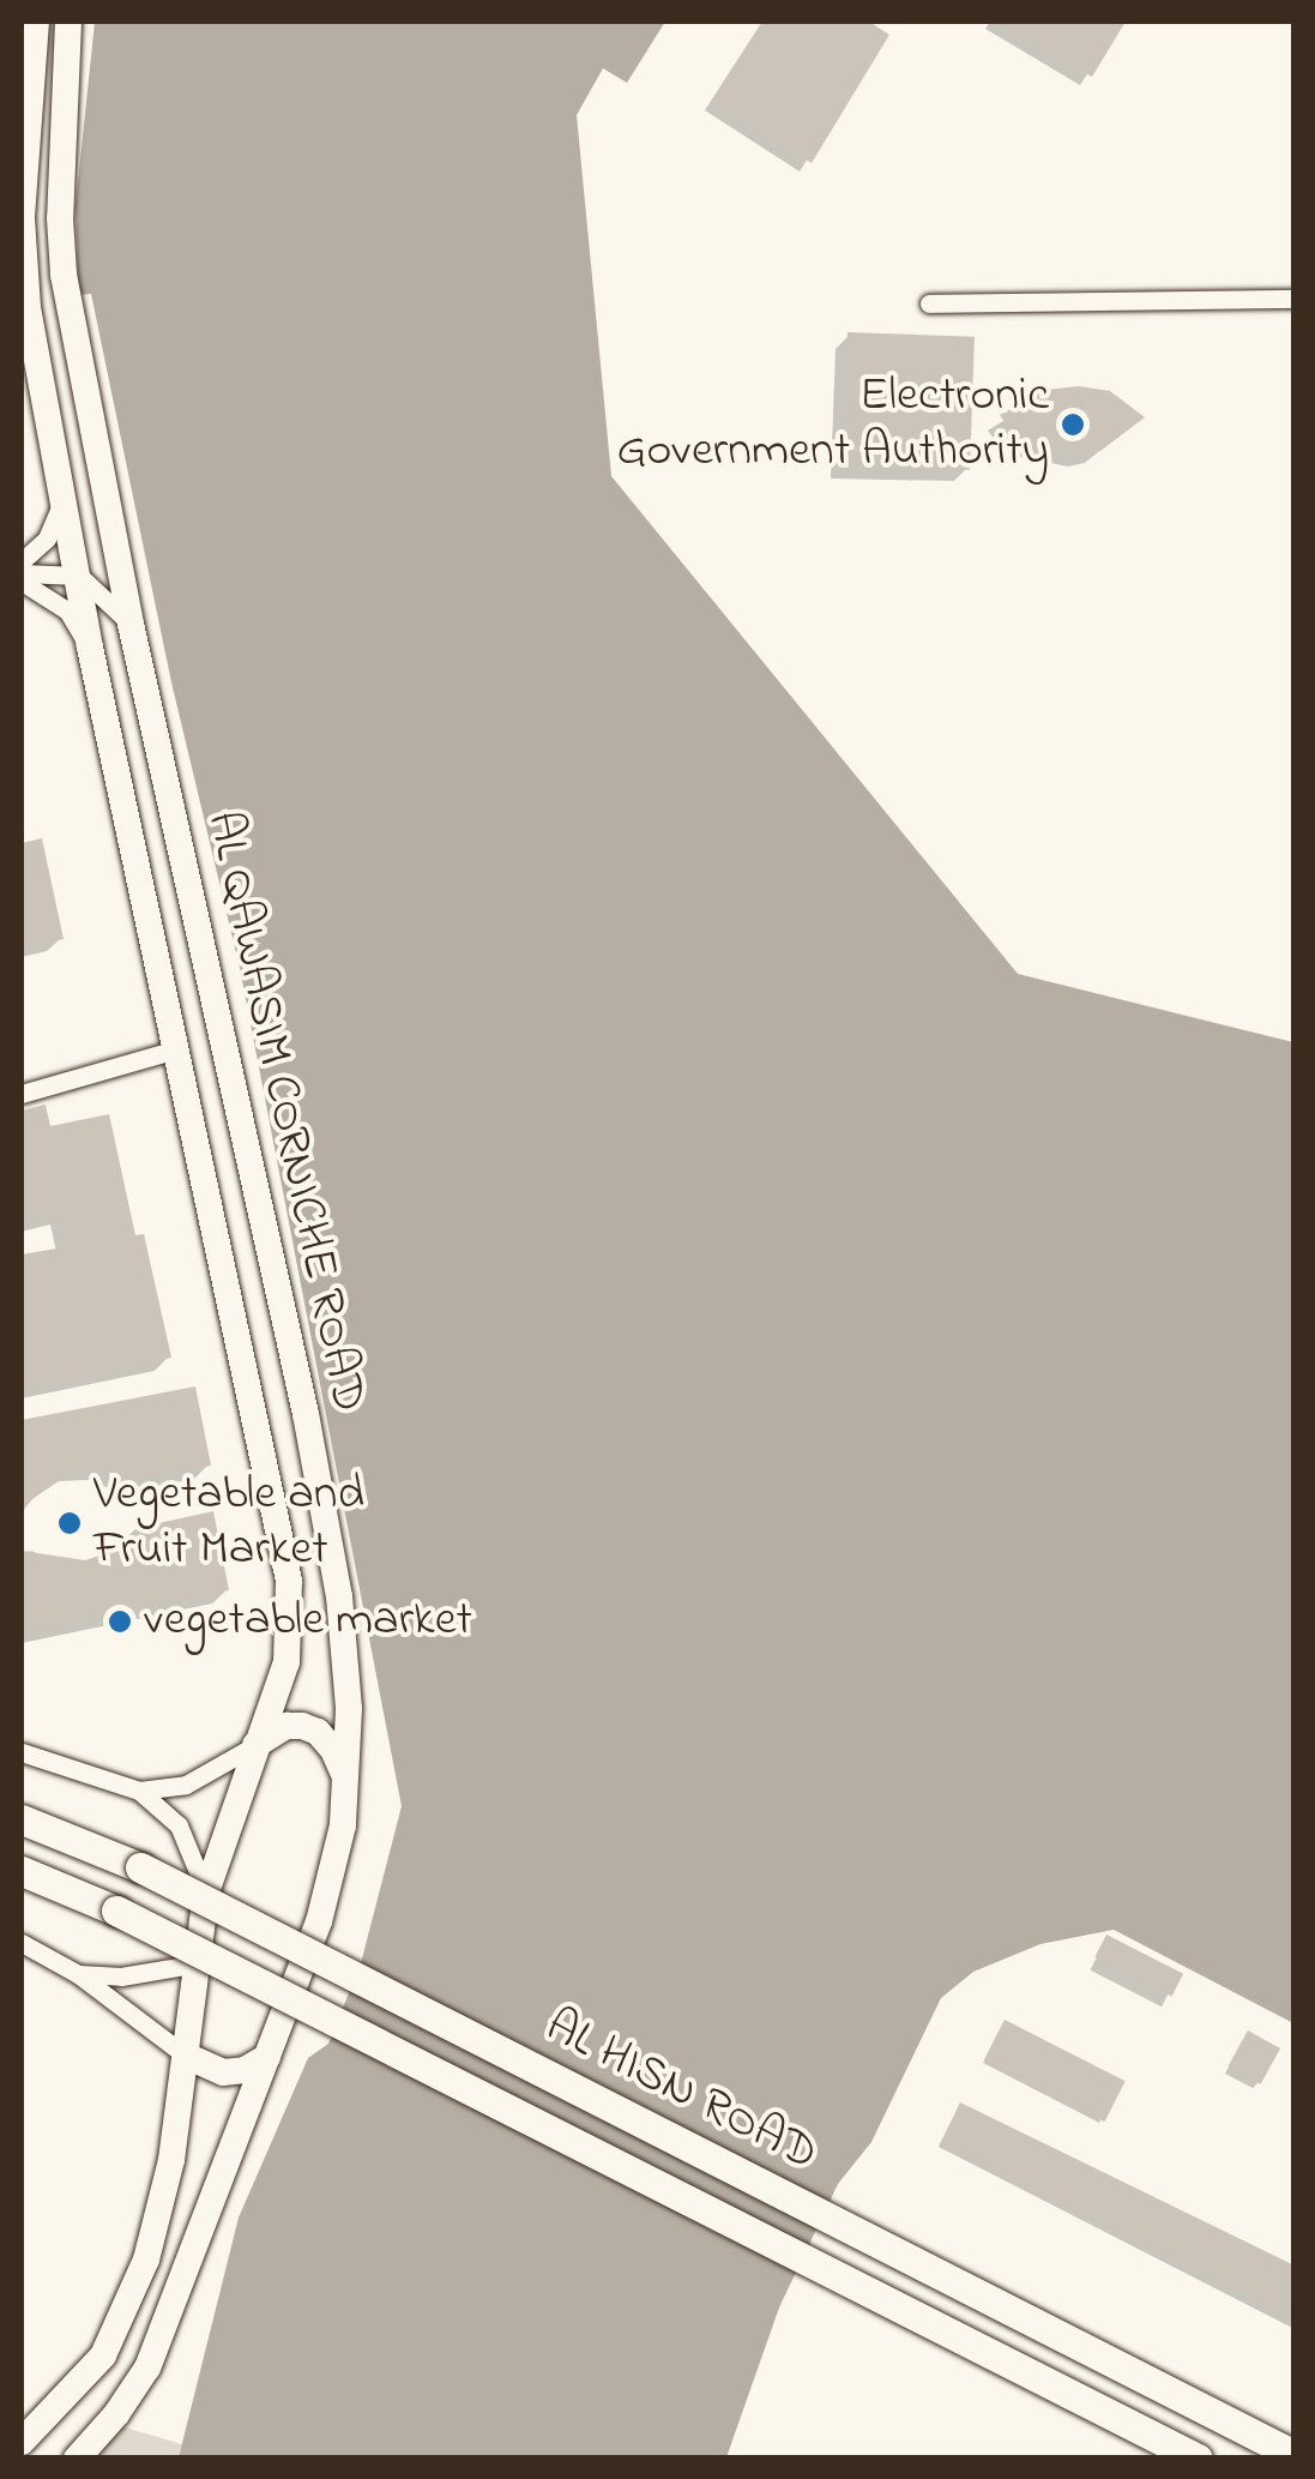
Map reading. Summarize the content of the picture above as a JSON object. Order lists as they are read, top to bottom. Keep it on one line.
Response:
{"streets":{"main road":["AL QAWASIM CORNICHE ROAD","AL HISN ROAD"]},"places":["Electronic Government Authority","Vegetable and Fruit Market","vegetable market"]}
